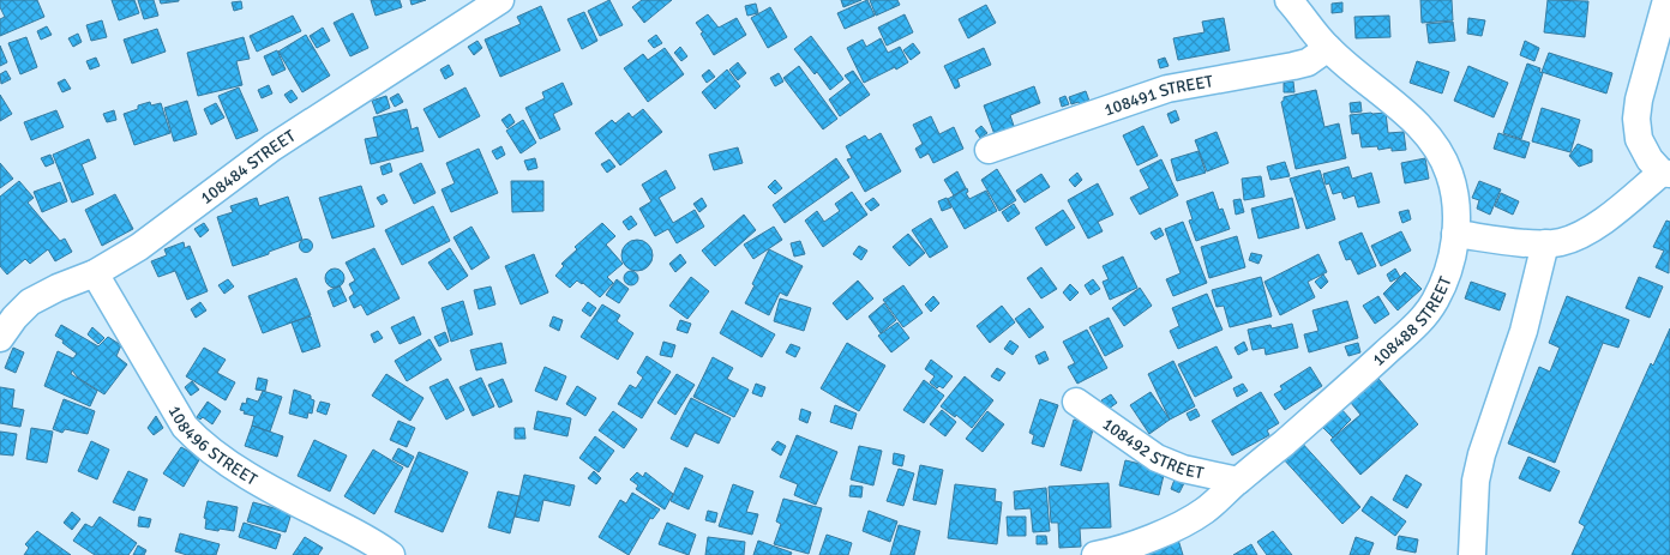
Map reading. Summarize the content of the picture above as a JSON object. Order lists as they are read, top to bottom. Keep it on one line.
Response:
{"streets":{"street":["108491 STREET","108484 STREET","108488 STREET","108496 STREET","108492 STREET"]},"crossings":[["108491 STREET","108488 STREET"],["108484 STREET","108496 STREET"],["108488 STREET","108492 STREET"]]}
